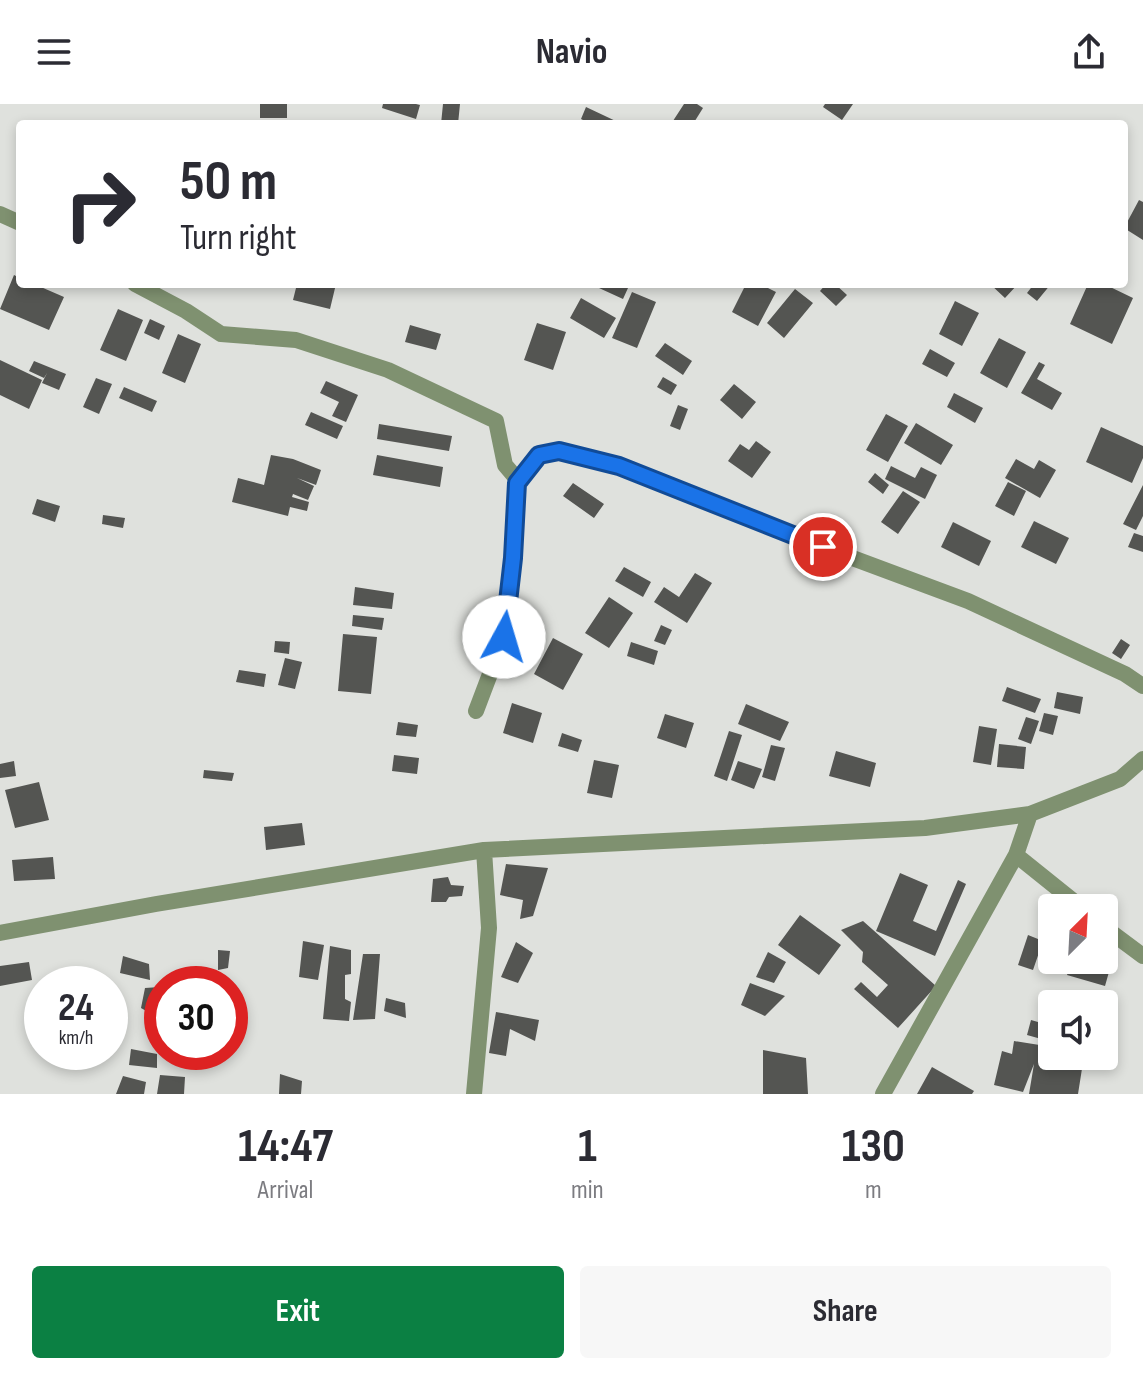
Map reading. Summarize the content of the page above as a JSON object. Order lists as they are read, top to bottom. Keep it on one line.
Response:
{"north":"top right","page":{"header":"Navio","turn":["50 m","Turn right"],"speed":"24 km/h","limit":"30","eta":["14:47","Arrival","1","min","130","m"],"buttons":["Exit","Share"]}}
